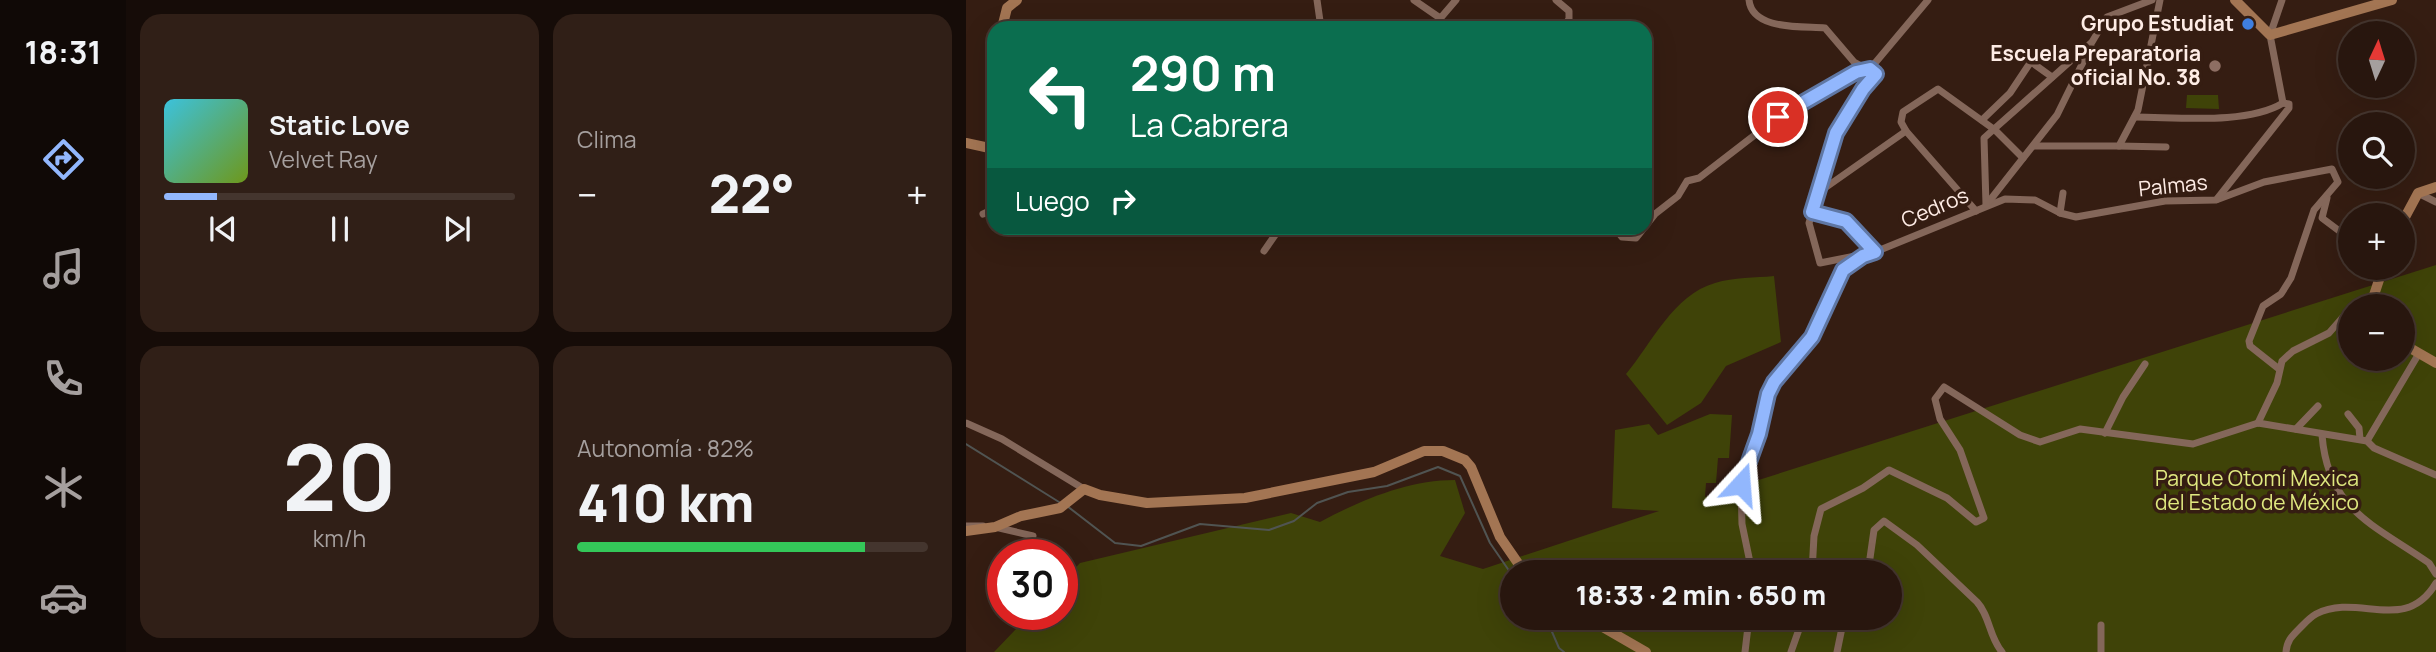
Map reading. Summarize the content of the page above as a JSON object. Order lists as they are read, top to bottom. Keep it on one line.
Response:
{"streets":{"street":["Palmas","Cedros"]},"crossings":[["Palmas","Cedros"]],"parks":["Parque Otomí Mexica del Estado de México"],"places":["Grupo Estudiat","Escuela Preparatoria oficial No. 38"],"north":"top","page":{"tabs":"18:31","tile":["Clima",["20","km/h"],["Autonomía · 82%","410 km"]],"map_buttons":["+","−"],"turn":["290 m","La Cabrera"],"song":["Static Love","Velvet Ray"],"heat":["−","22°","+"],"then":"Luego","limit":"30","trip":"18:33 · 2 min · 650 m"}}
